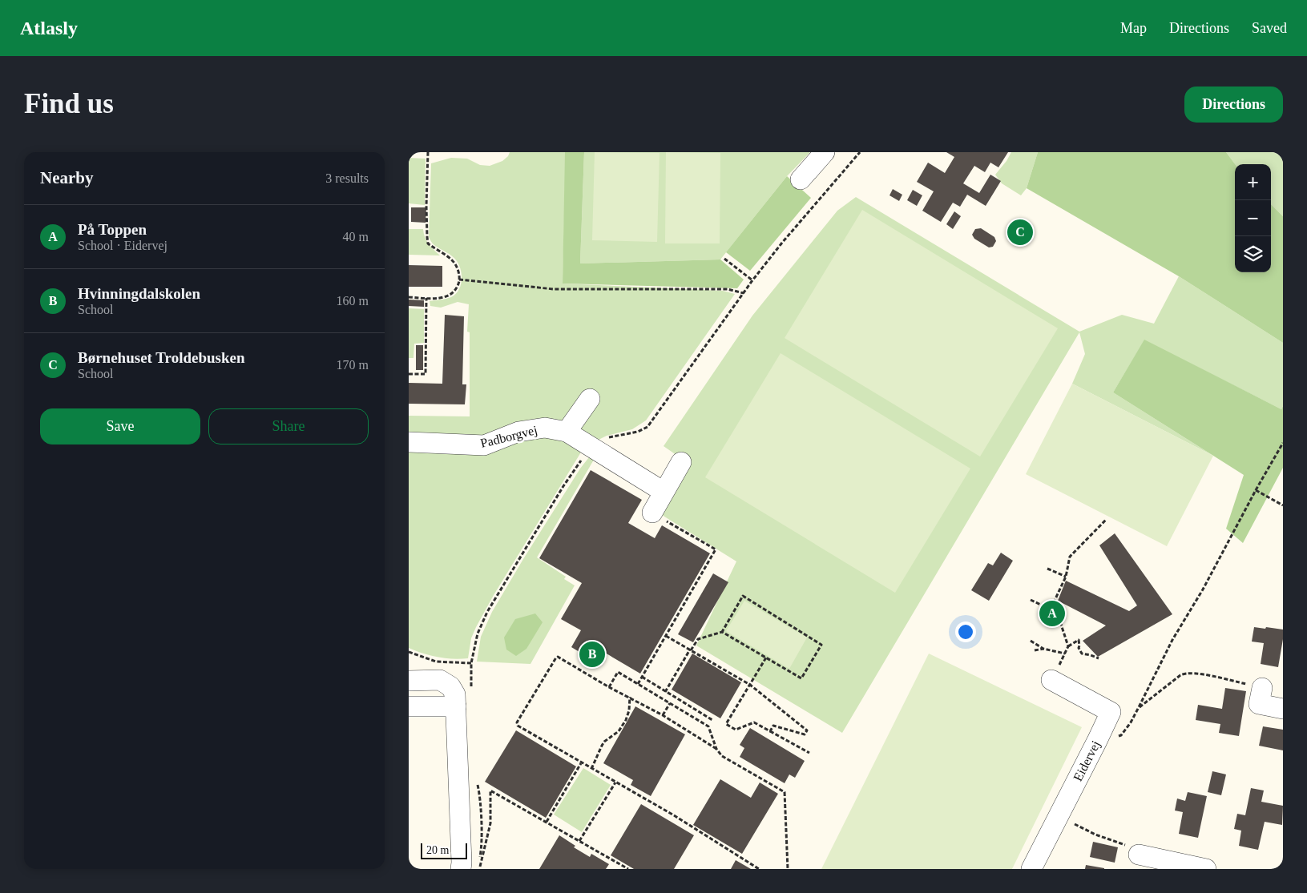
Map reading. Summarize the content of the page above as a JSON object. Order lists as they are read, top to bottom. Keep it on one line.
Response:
{"streets":{"street":["Padborgvej","Eidervej"]},"scale_bar":"20 m","page":{"header":"Atlasly","nav":["Map","Directions","Saved"],"buttons":["Directions",["Save","Share"]],"title":"Find us","heading":["Nearby","3 results"],"map_buttons":["+","−"],"list":[{"mark":"A","name":"På Toppen","note":"School · Eidervej","value":"40 m"},{"mark":"B","name":"Hvinningdalskolen","note":"School","value":"160 m"},{"mark":"C","name":"Børnehuset Troldebusken","note":"School","value":"170 m"}],"pins":["C","A","B"],"scale":"20 m"}}
